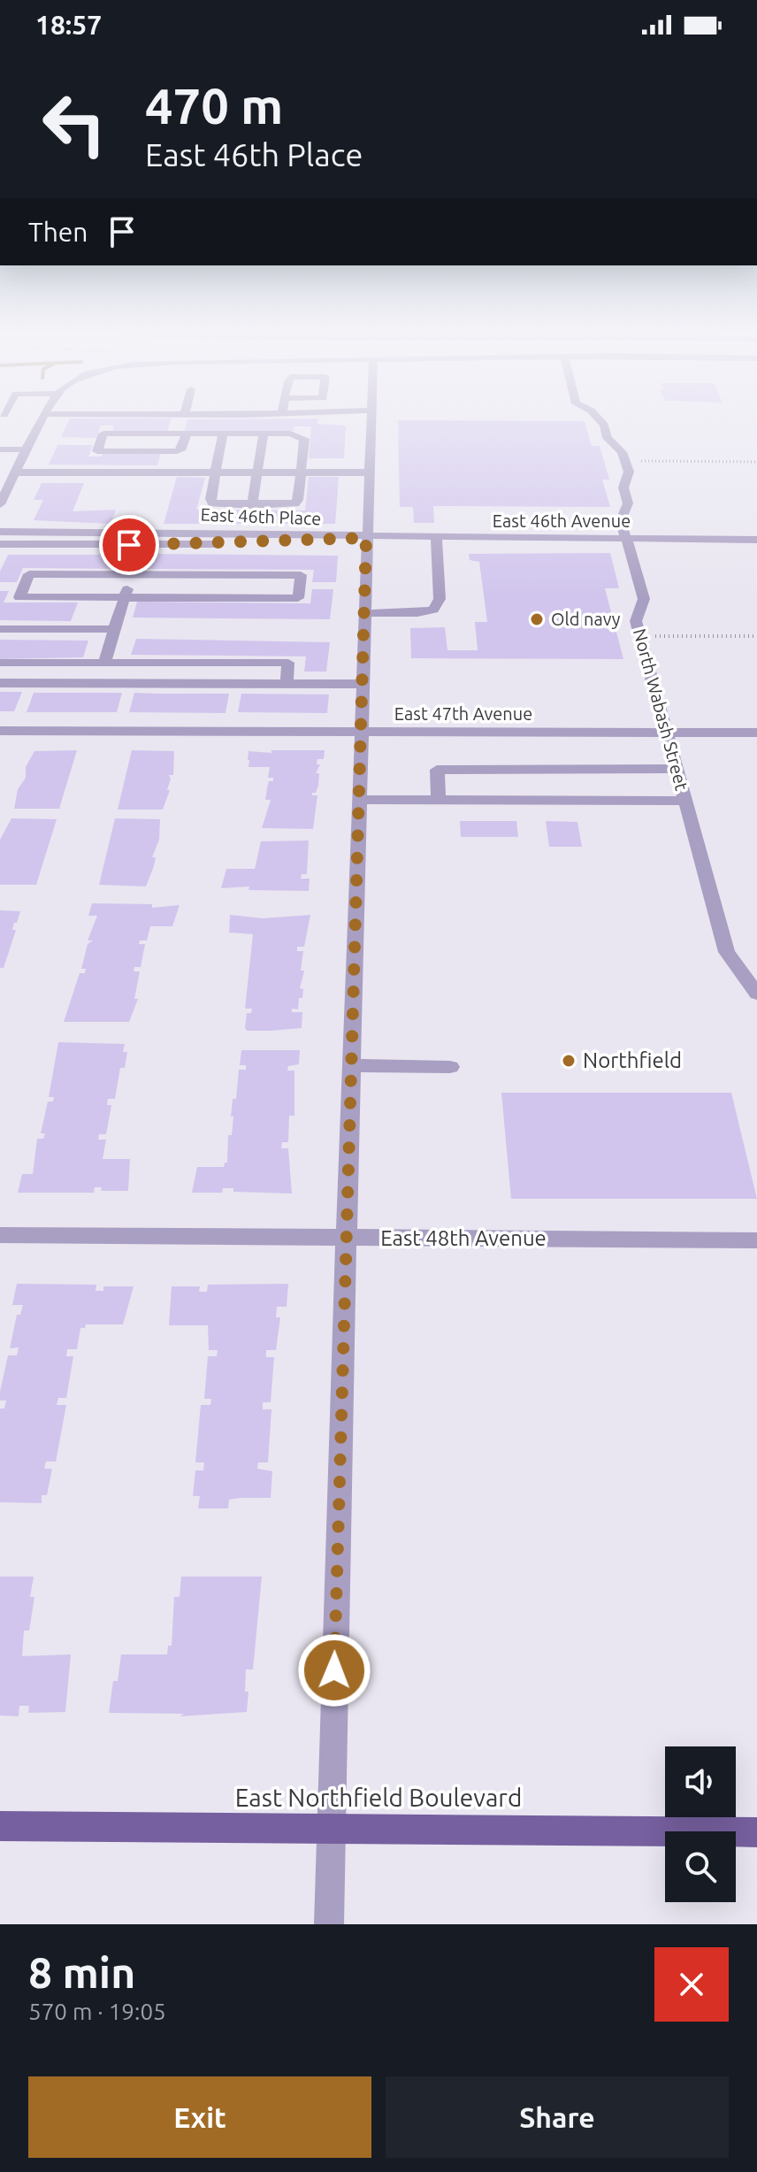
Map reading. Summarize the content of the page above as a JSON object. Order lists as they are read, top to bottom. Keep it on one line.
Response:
{"streets":{"main road":["East Northfield Boulevard"],"street":["East 46th Place","East 46th Avenue","North Wabash Street","East 47th Avenue","East 48th Avenue"]},"crossings":[["East 46th Place","East 46th Avenue"],["East 46th Avenue","North Wabash Street"],["North Wabash Street","East 47th Avenue"]],"places":["Old navy","Northfield"],"page":{"status":"18:57","turn":["470 m","East 46th Place"],"then":"Then","heading":["8 min","570 m · 19:05"],"buttons":["Exit","Share"]}}
